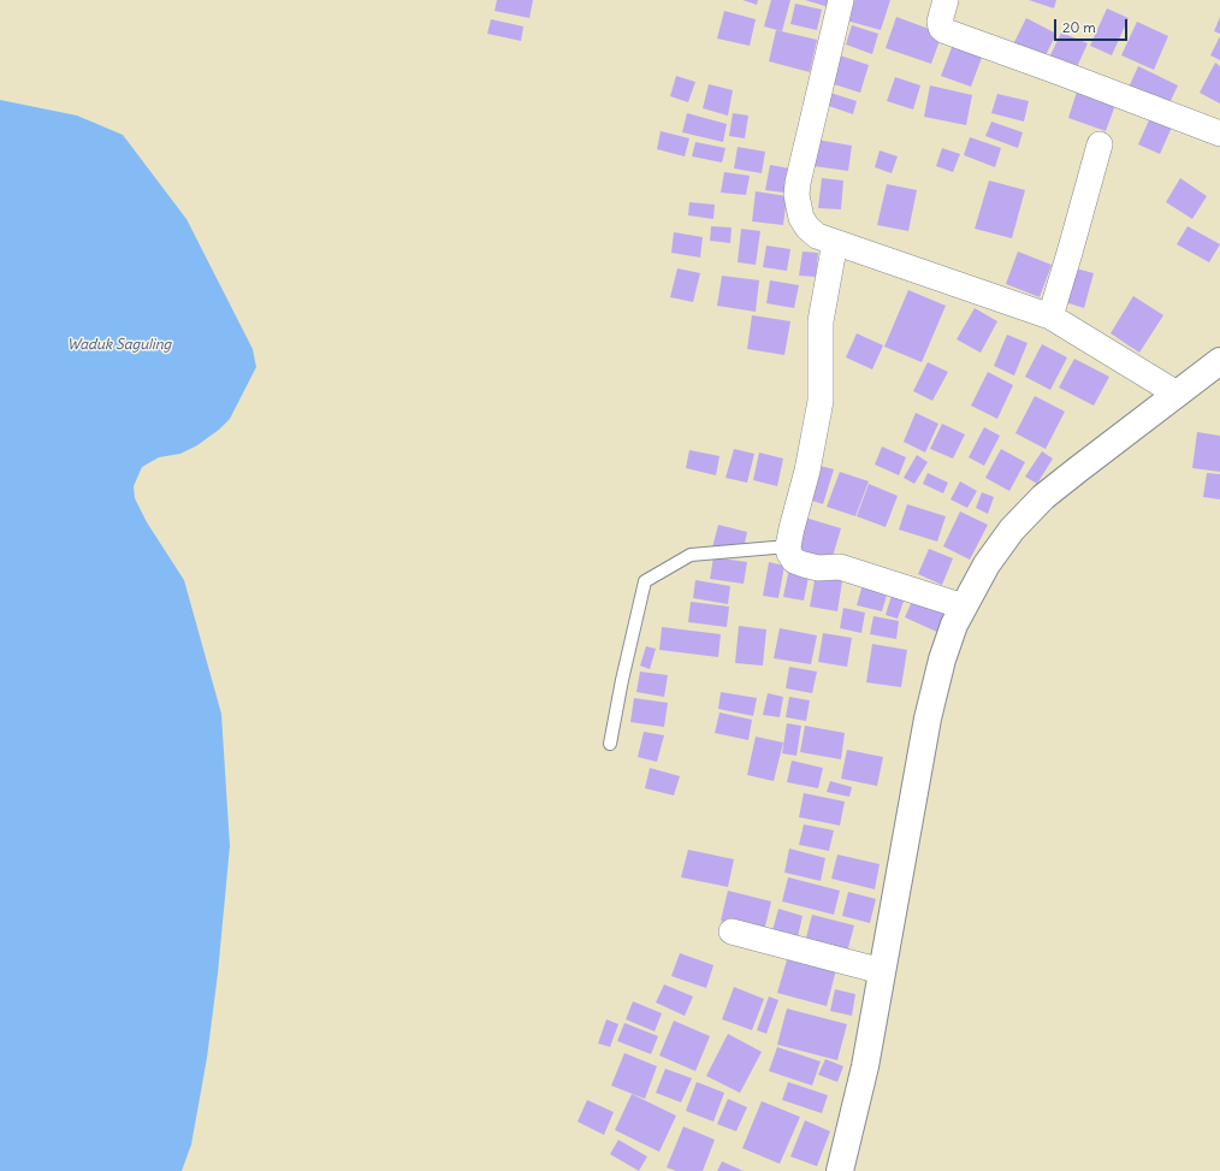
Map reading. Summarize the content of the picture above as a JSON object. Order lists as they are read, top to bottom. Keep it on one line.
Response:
{"water":["Waduk Saguling"],"scale_bar":"20 m"}
